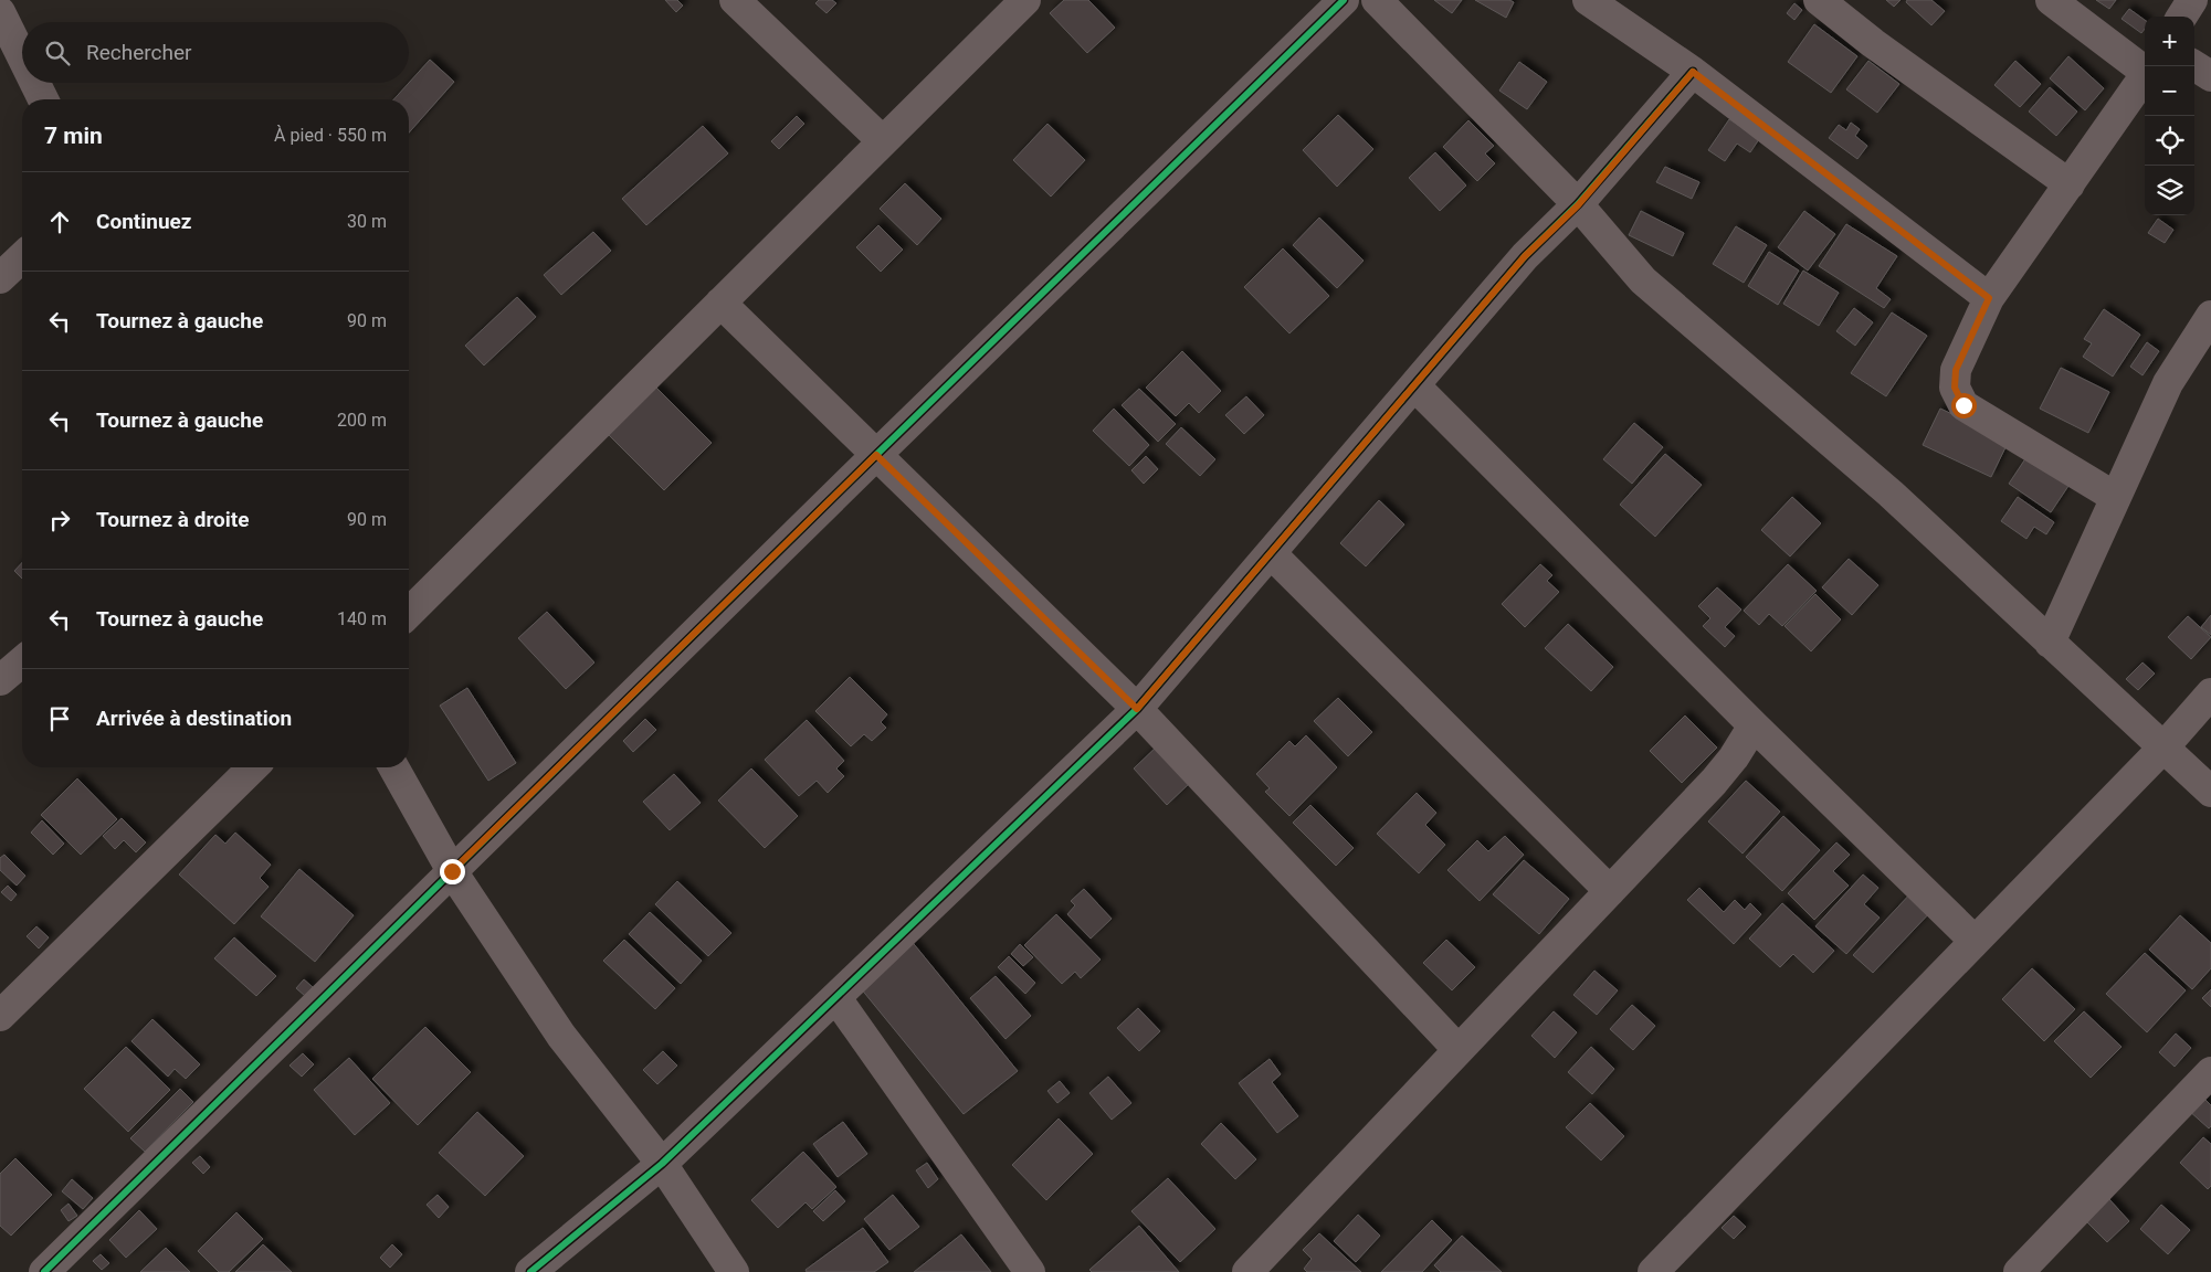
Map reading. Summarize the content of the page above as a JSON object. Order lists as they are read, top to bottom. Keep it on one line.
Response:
{"page":{"map_buttons":["+","−"],"search":"Rechercher","heading":["7 min","À pied · 550 m"],"list":[["Continuez","30 m"],["Tournez à gauche","90 m"],["Tournez à gauche","200 m"],["Tournez à droite","90 m"],["Tournez à gauche","140 m"],"Arrivée à destination"]}}
